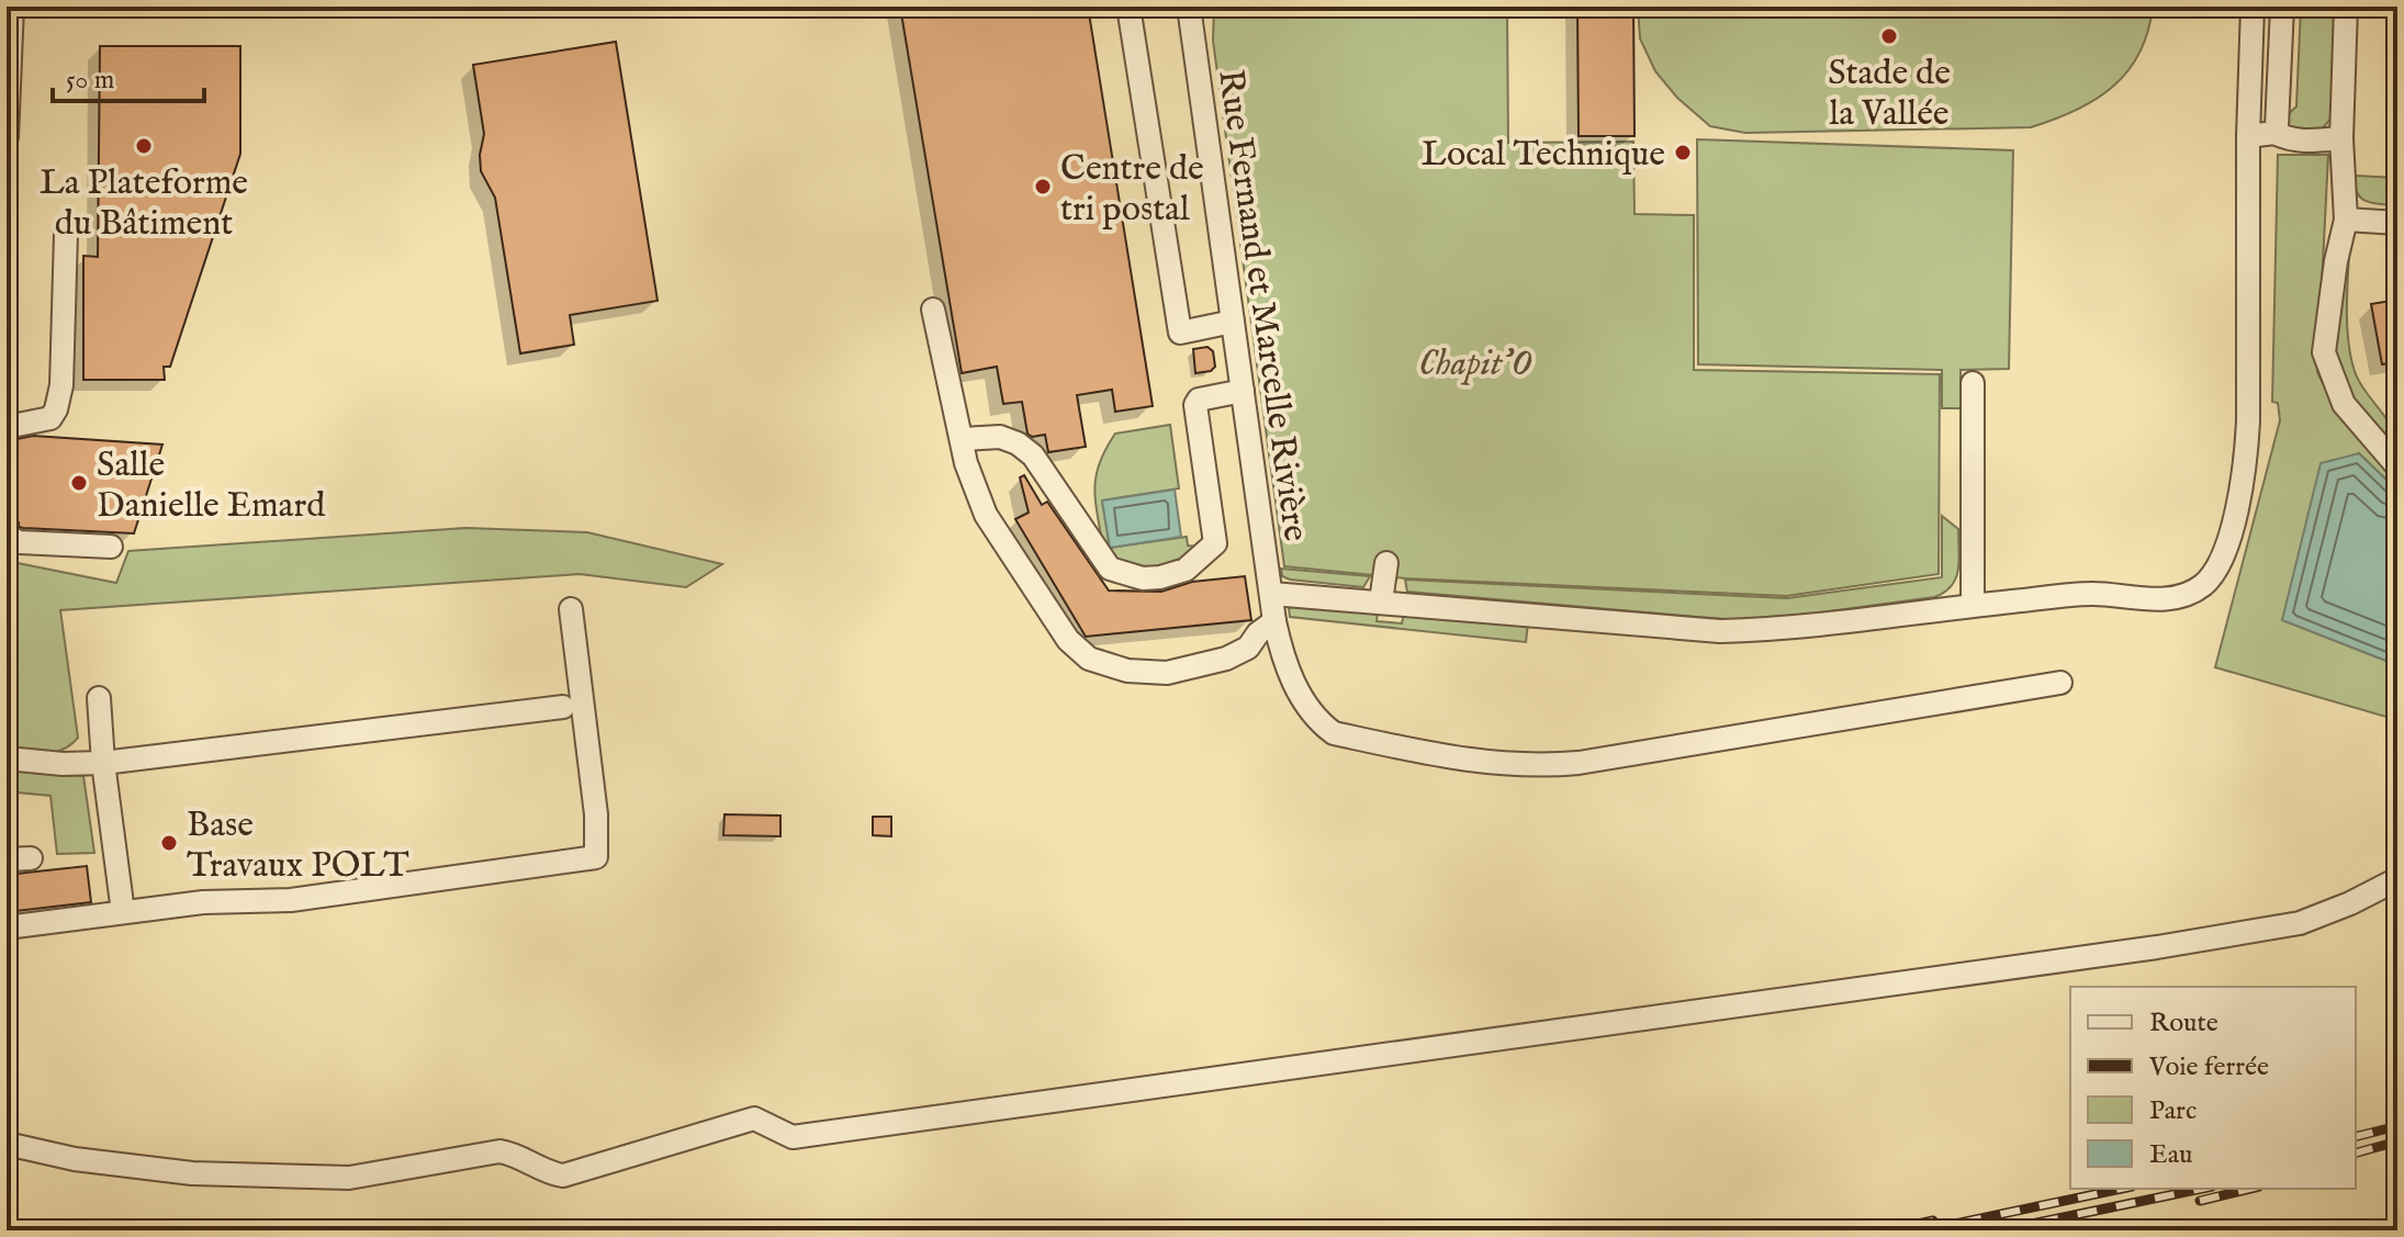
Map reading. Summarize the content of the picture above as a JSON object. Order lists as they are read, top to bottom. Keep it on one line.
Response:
{"streets":{"street":["Rue Fernand et Marcelle Rivière"]},"parks":["Chapit'O"],"places":["Stade de la Vallée","La Plateforme du Bâtiment","Local Technique","Centre de tri postal","Salle Danielle Emard","Base Travaux POLT"],"legend":["Route","Voie ferrée","Parc","Eau"],"scale_bar":"50 m"}
